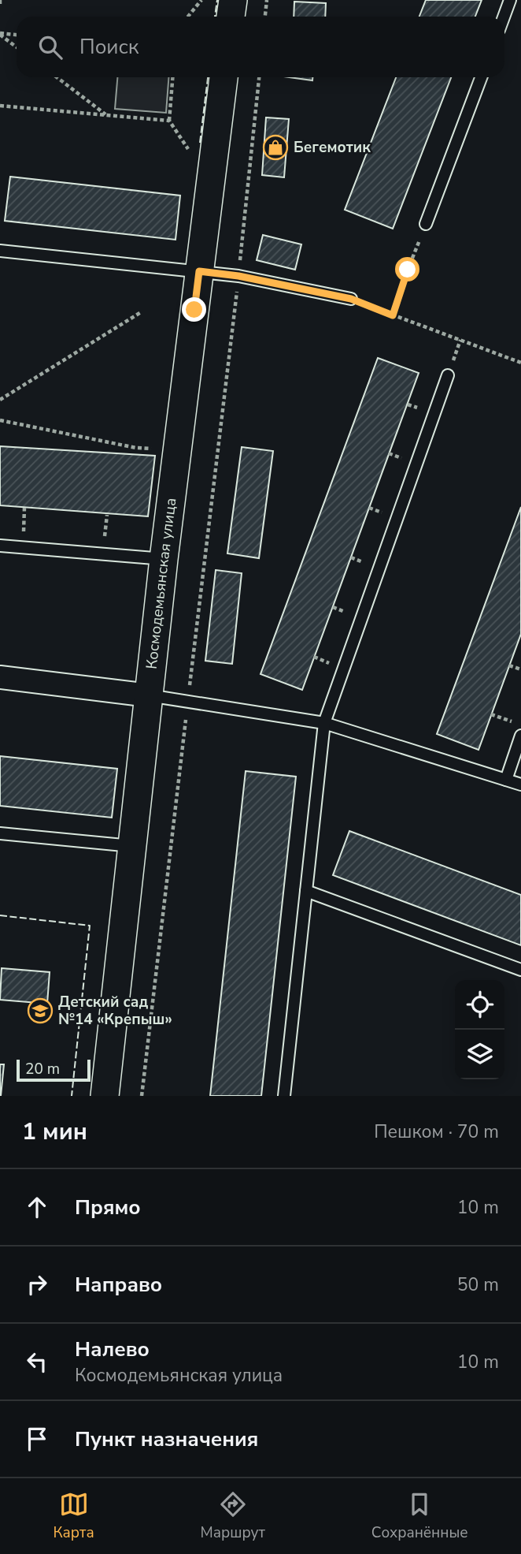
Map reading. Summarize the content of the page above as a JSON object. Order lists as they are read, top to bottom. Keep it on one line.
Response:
{"streets":{"street":["Космодемьянская улица"]},"places":{"shop":["Бегемотик"],"school or university":["Детский сад №14 «Крепыш»"]},"scale_bar":"20 m","page":{"search":"Поиск","scale":"20 m","heading":["1 мин","Пешком · 70 m"],"list":[["Прямо","10 m"],["Направо","50 m"],["Налево","Космодемьянская улица","10 m"],"Пункт назначения"],"nav":["Карта","Маршрут","Сохранённые"]}}
